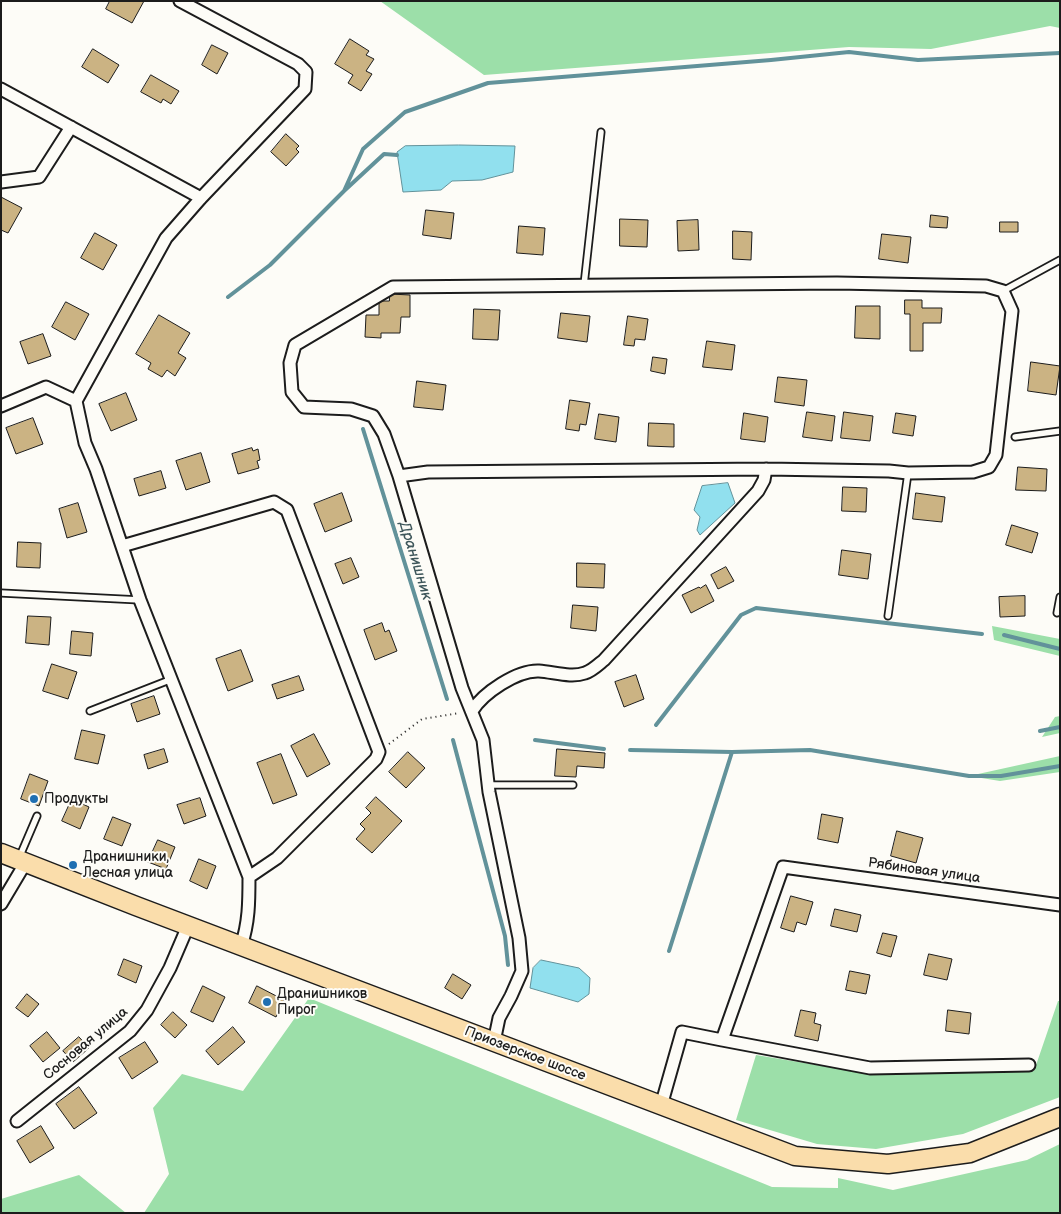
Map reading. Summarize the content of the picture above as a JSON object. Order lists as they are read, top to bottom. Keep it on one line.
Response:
{"streets":{"main road":["Приозерское шоссе"],"street":["Рябиновая улица","Сосновая улица"]},"crossings":[["Сосновая улица","Приозерское шоссе"]],"water":["Дранишник"],"places":["Продукты","Дранишники, Лесная улица","Дранишников Пирог"]}
